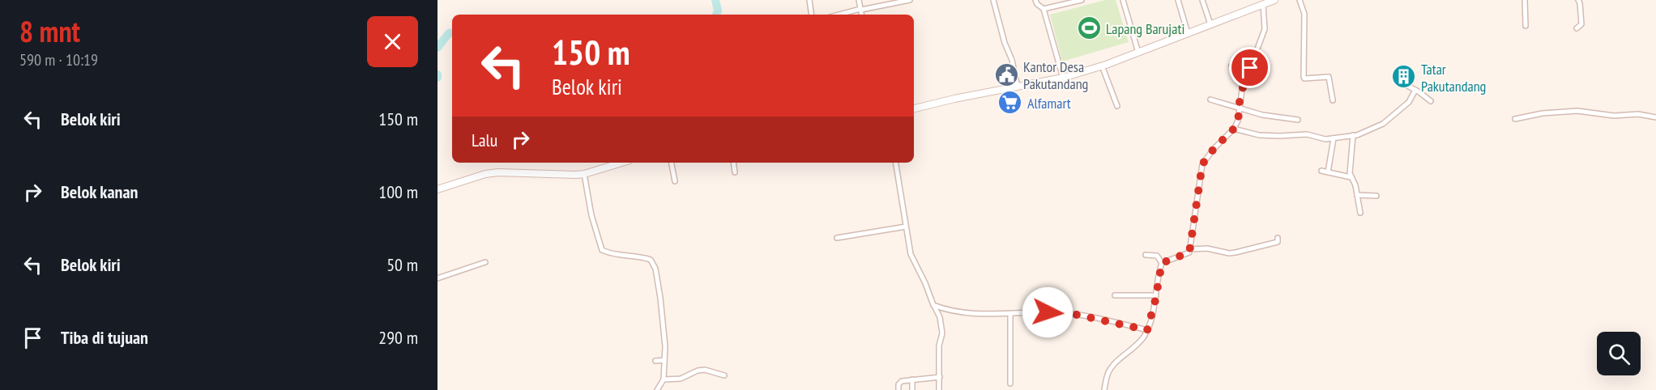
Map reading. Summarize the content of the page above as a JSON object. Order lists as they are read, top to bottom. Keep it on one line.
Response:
{"places":{"sports":["Lapang Barujati"],"public building":["Kantor Desa Pakutandang"],"building":["Tatar Pakutandang"],"supermarket":["Alfamart"]},"page":{"heading":["8 mnt","590 m · 10:19"],"turn":["150 m","Belok kiri"],"list":[{"name":"Belok kiri","value":"150 m"},{"name":"Belok kanan","value":"100 m"},{"name":"Belok kiri","value":"50 m"},{"name":"Tiba di tujuan","value":"290 m"}],"then":"Lalu"}}
